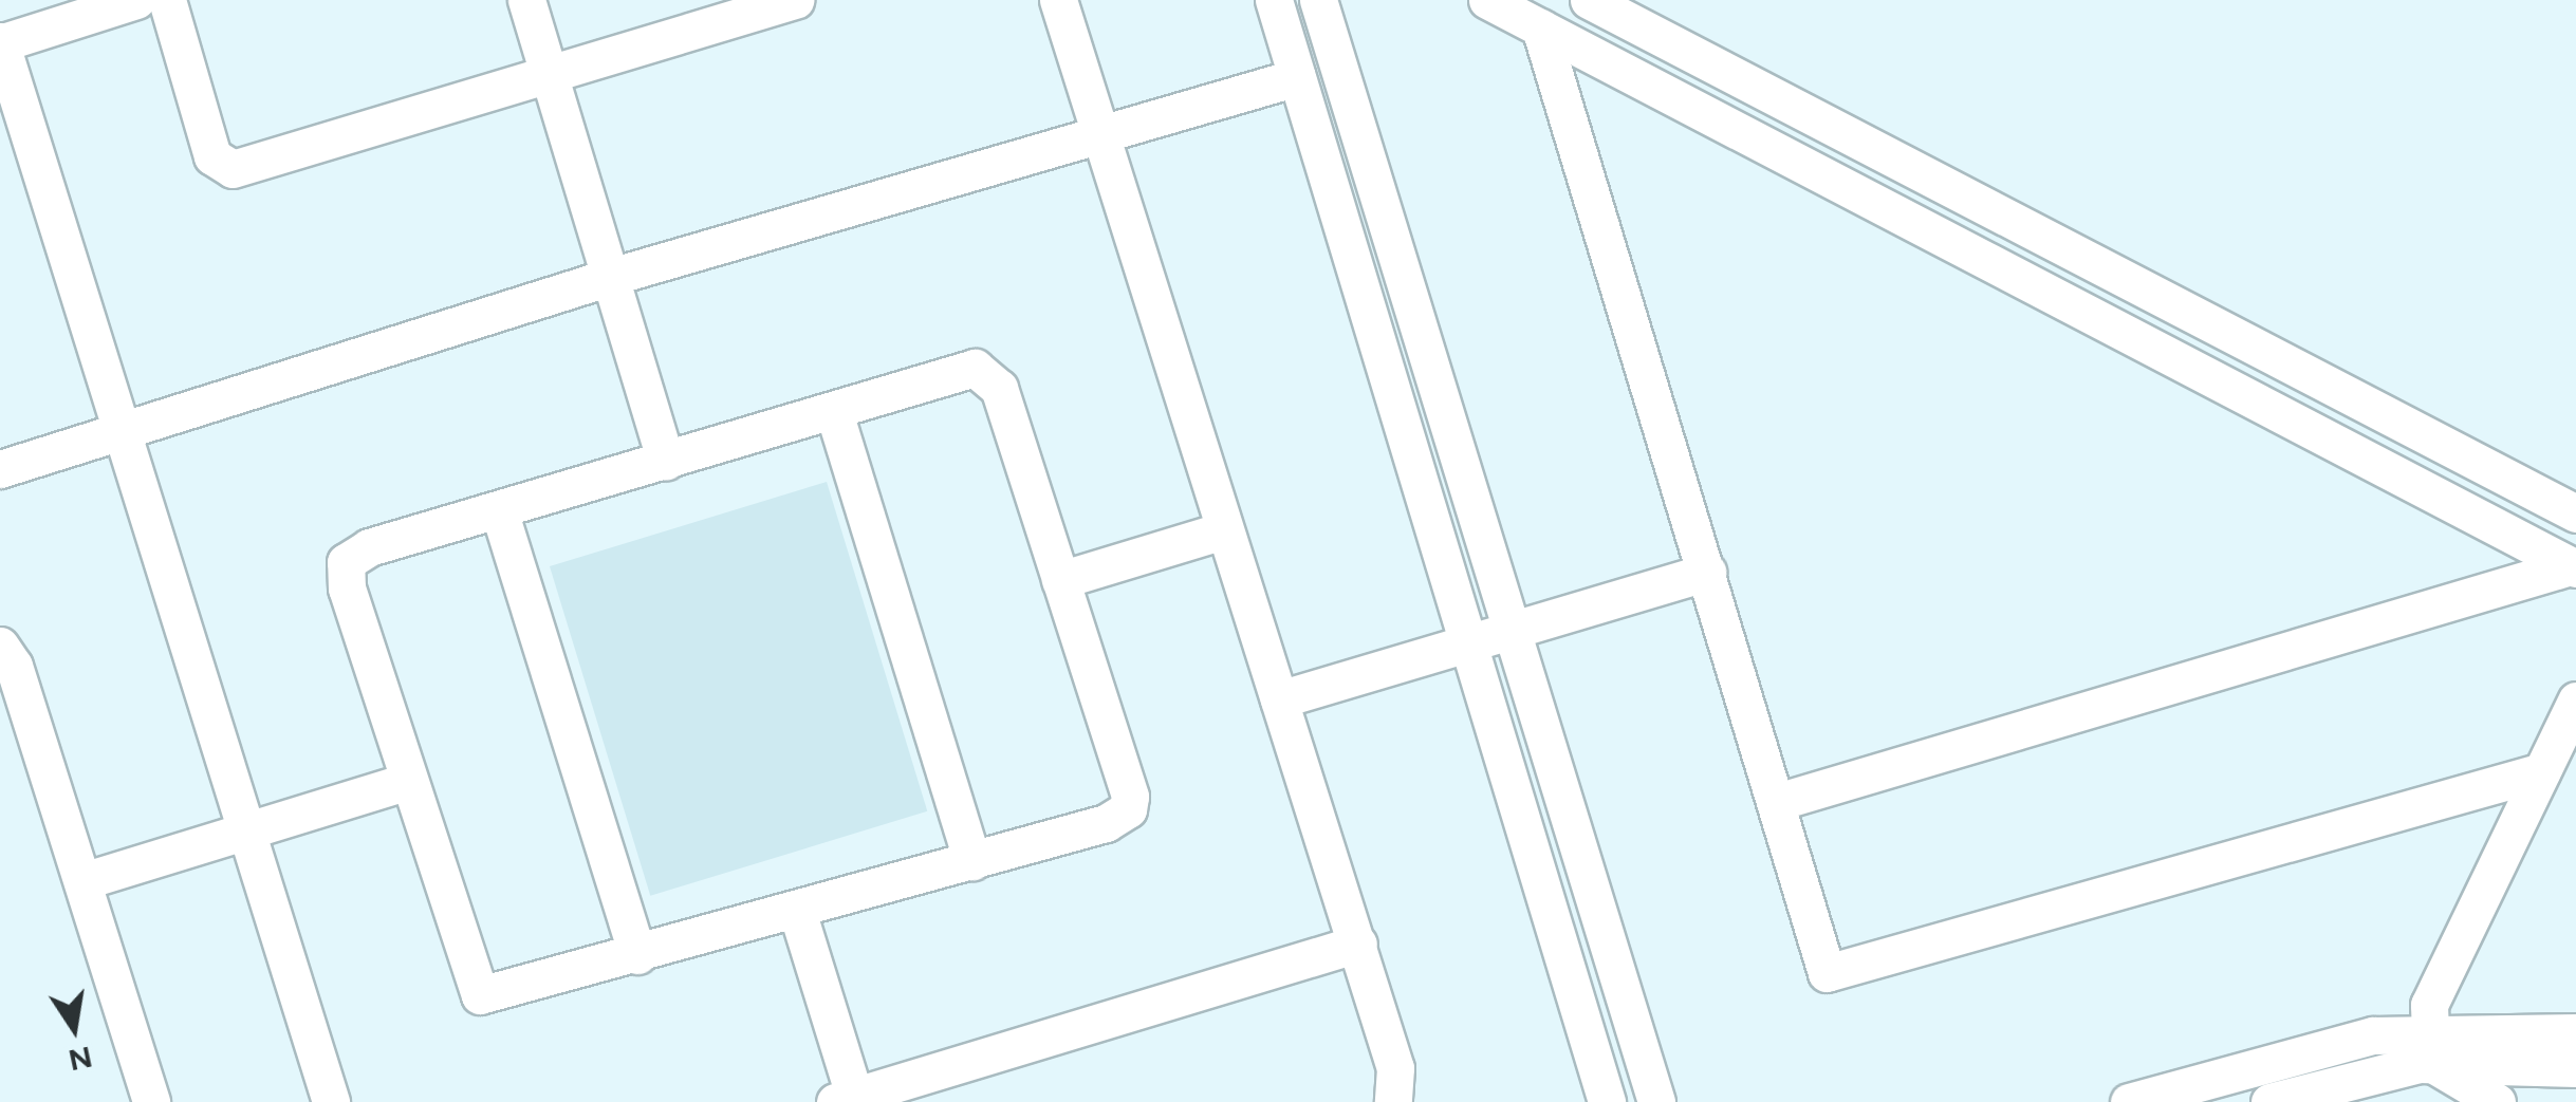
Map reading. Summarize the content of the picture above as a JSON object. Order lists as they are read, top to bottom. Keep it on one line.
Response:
{"north":"bottom"}
